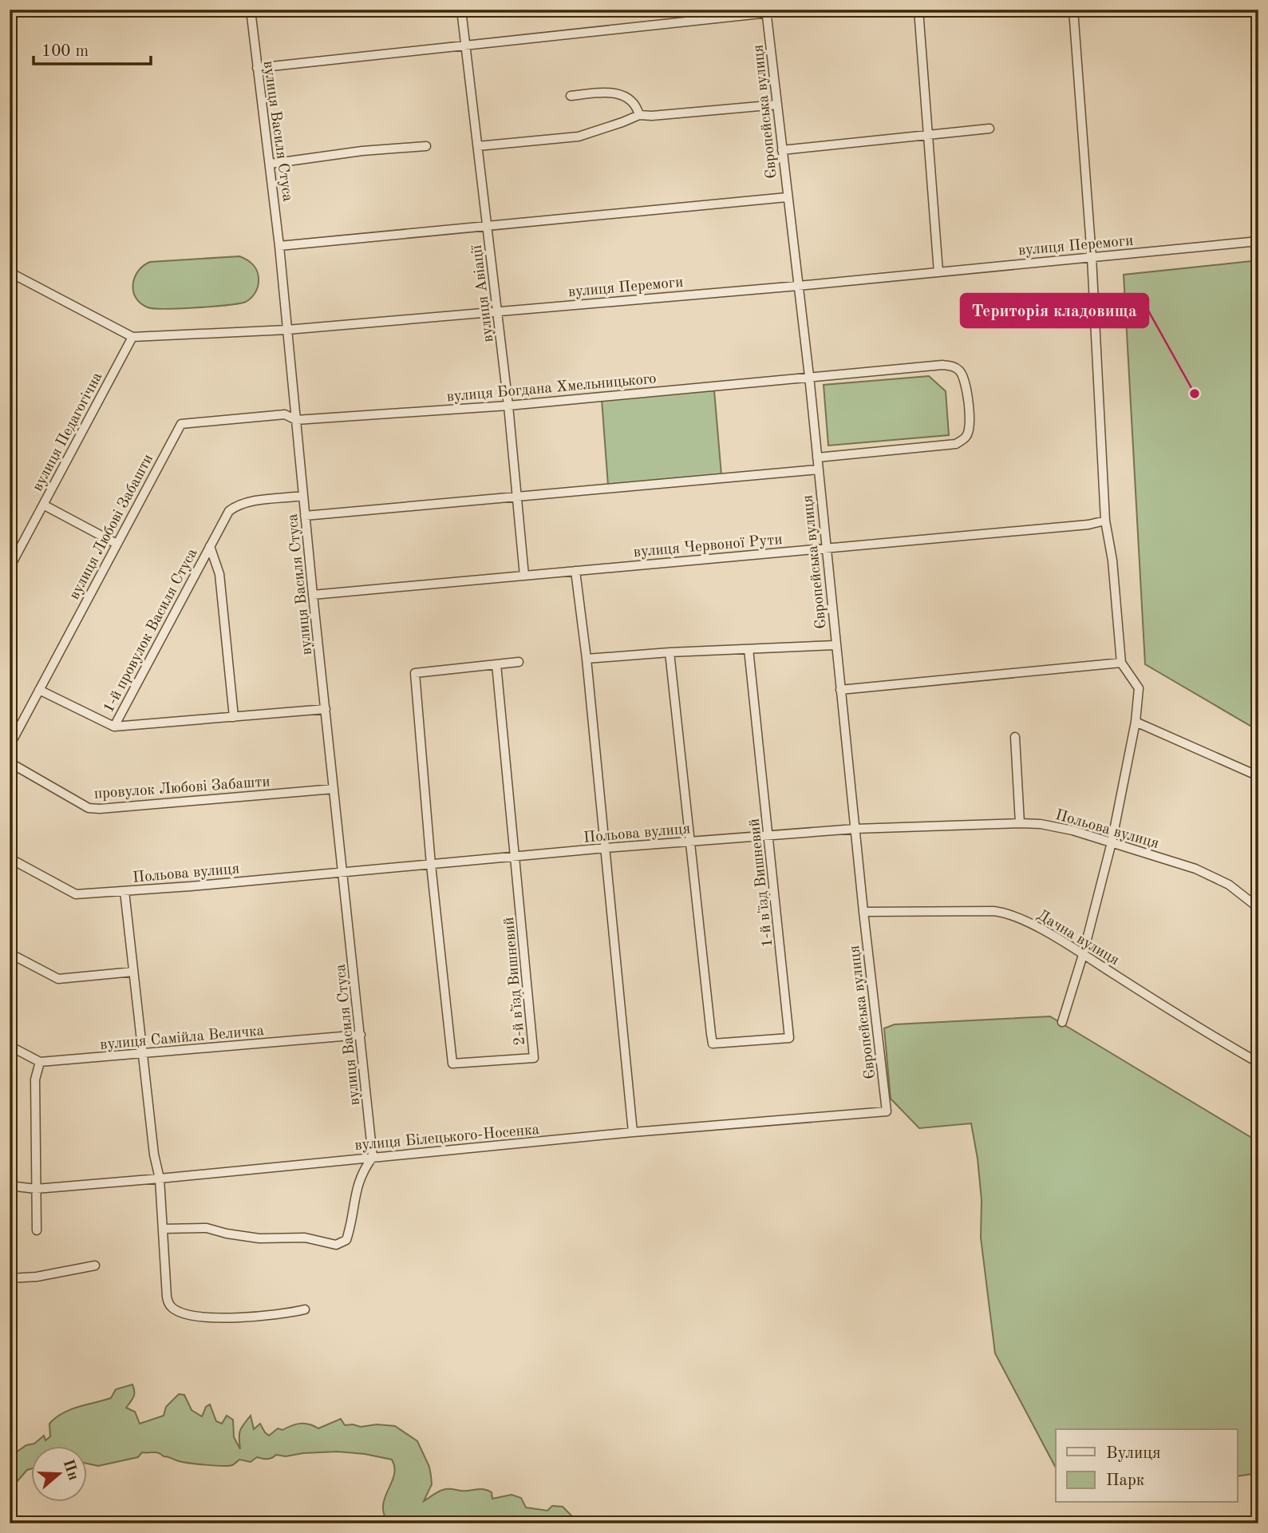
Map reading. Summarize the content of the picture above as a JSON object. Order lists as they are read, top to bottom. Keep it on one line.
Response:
{"streets":{"street":["Європейська вулиця","вулиця Василя Стуса","вулиця Перемоги","вулиця Авіації","вулиця Богдана Хмельницького","вулиця Педагогічна","вулиця Любові Забашти","вулиця Червоної Рути","1-й провулок Василя Стуса","провулок Любові Забашти","Польова вулиця","1-й в'їзд Вишневий","Дачна вулиця","2-й вʼїзд Вишневий","вулиця Самійла Величка","вулиця Білецького-Носенка"]},"crossings":[["Європейська вулиця","вулиця Перемоги"],["Європейська вулиця","вулиця Богдана Хмельницького"],["Європейська вулиця","вулиця Червоної Рути"],["Європейська вулиця","Польова вулиця"],["Європейська вулиця","Дачна вулиця"],["Європейська вулиця","вулиця Білецького-Носенка"],["вулиця Василя Стуса","вулиця Перемоги"],["вулиця Василя Стуса","вулиця Богдана Хмельницького"],["вулиця Василя Стуса","вулиця Любові Забашти"],["вулиця Василя Стуса","вулиця Червоної Рути"],["вулиця Василя Стуса","1-й провулок Василя Стуса"],["вулиця Василя Стуса","провулок Любові Забашти"],["вулиця Василя Стуса","Польова вулиця"],["вулиця Василя Стуса","вулиця Самійла Величка"],["вулиця Василя Стуса","вулиця Білецького-Носенка"],["вулиця Перемоги","вулиця Авіації"],["вулиця Перемоги","вулиця Педагогічна"],["вулиця Авіації","вулиця Богдана Хмельницького"],["вулиця Авіації","вулиця Червоної Рути"],["вулиця Богдана Хмельницького","вулиця Любові Забашти"],["вулиця Любові Забашти","1-й провулок Василя Стуса"],["Польова вулиця","1-й в'їзд Вишневий"],["Польова вулиця","2-й вʼїзд Вишневий"]],"places":["Територія кладовища"],"legend":["Вулиця","Парк"],"scale_bar":"100 m","north":"right"}
